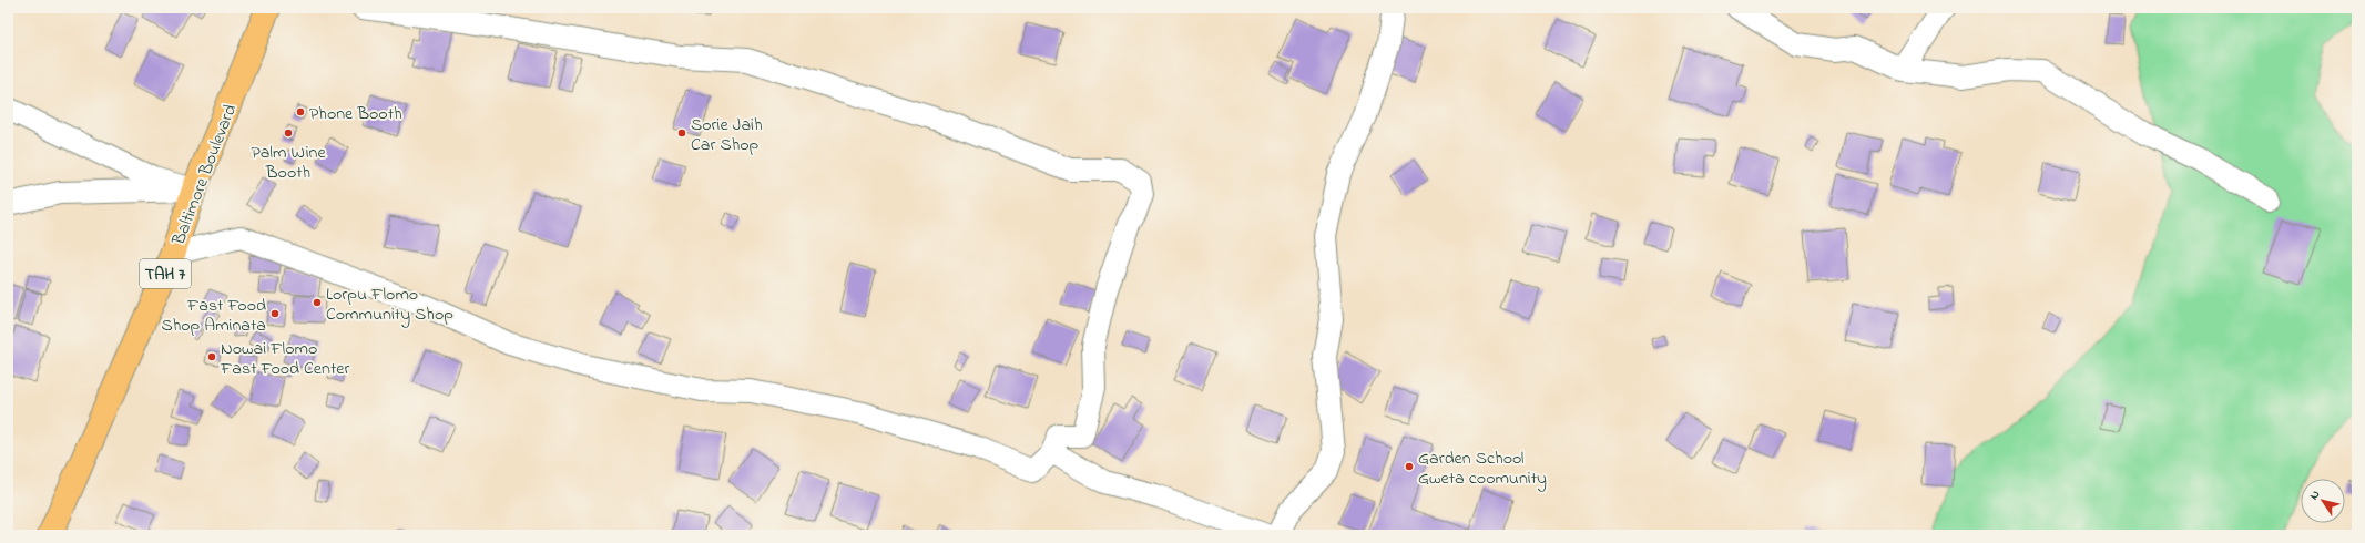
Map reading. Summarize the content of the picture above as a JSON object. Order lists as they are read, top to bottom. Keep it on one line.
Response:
{"streets":{"highway":["Baltimore Boulevard","TAH 7"]},"places":["Phone Booth","Palm Wine Booth","Sorie Jaih Car Shop","Lorpu Flomo Community Shop","Fast Food Shop Aminata","Nowai Flomo Fast Food Center","Garden School Gweta coomunity"],"north":"top left"}
